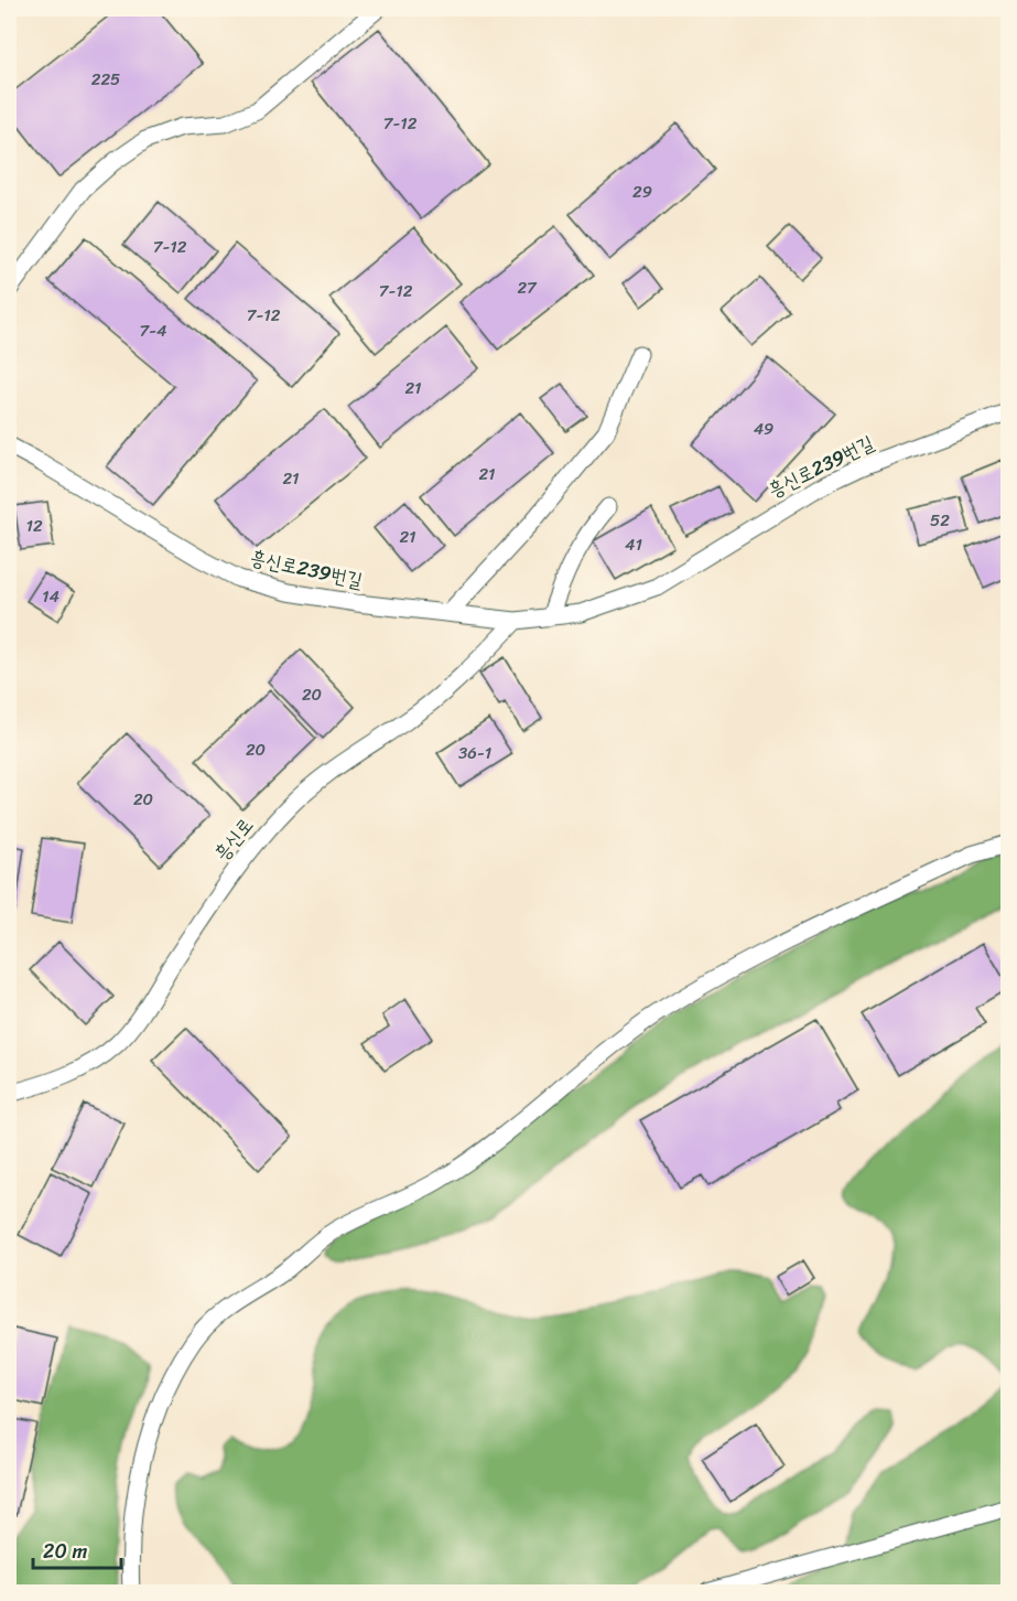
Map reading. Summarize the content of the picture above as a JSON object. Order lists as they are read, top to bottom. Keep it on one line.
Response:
{"streets":{"lane":["흥신로239번길","흥신로"]},"crossings":[["흥신로239번길","흥신로"]],"house_numbers":["225","7-12","29","7-12","27","7-12","7-12","7-4","21","49","21","21","52","12","21","41","14","20","20","36-1","20"],"scale_bar":"20 m"}
